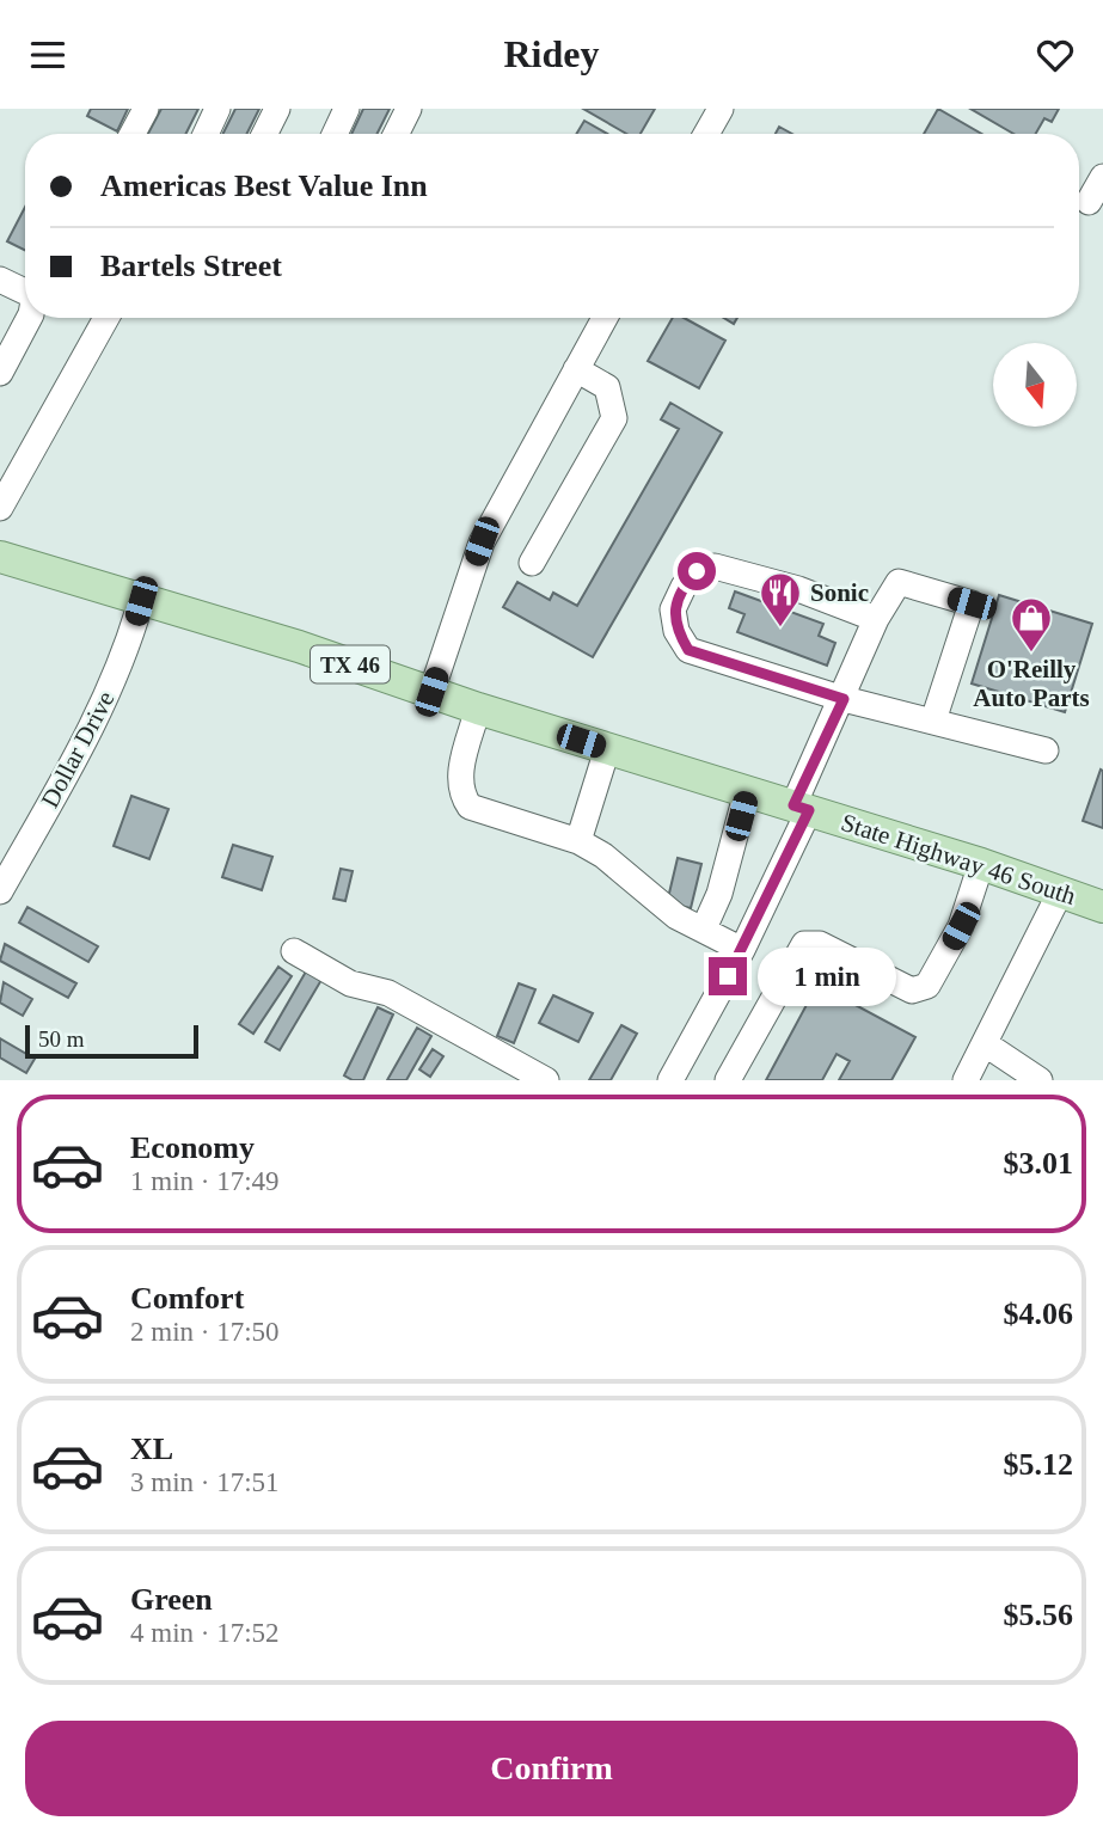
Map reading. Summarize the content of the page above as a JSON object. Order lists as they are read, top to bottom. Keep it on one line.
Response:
{"streets":{"main road":["TX 46","State Highway 46 South"],"street":["Dollar Drive"]},"crossings":[["Dollar Drive","State Highway 46 South"]],"places":{"restaurant":["Sonic"],"shop":["O'Reilly Auto Parts"]},"scale_bar":"50 m","north":"bottom","page":{"header":"Ridey","banner":["Americas Best Value Inn","Bartels Street"],"bubble":"1 min","scale":"50 m","list":[{"name":"Economy","note":"1 min · 17:49","value":"$3.01"},{"name":"Comfort","note":"2 min · 17:50","value":"$4.06"},{"name":"XL","note":"3 min · 17:51","value":"$5.12"},{"name":"Green","note":"4 min · 17:52","value":"$5.56"}],"buttons":"Confirm"}}
